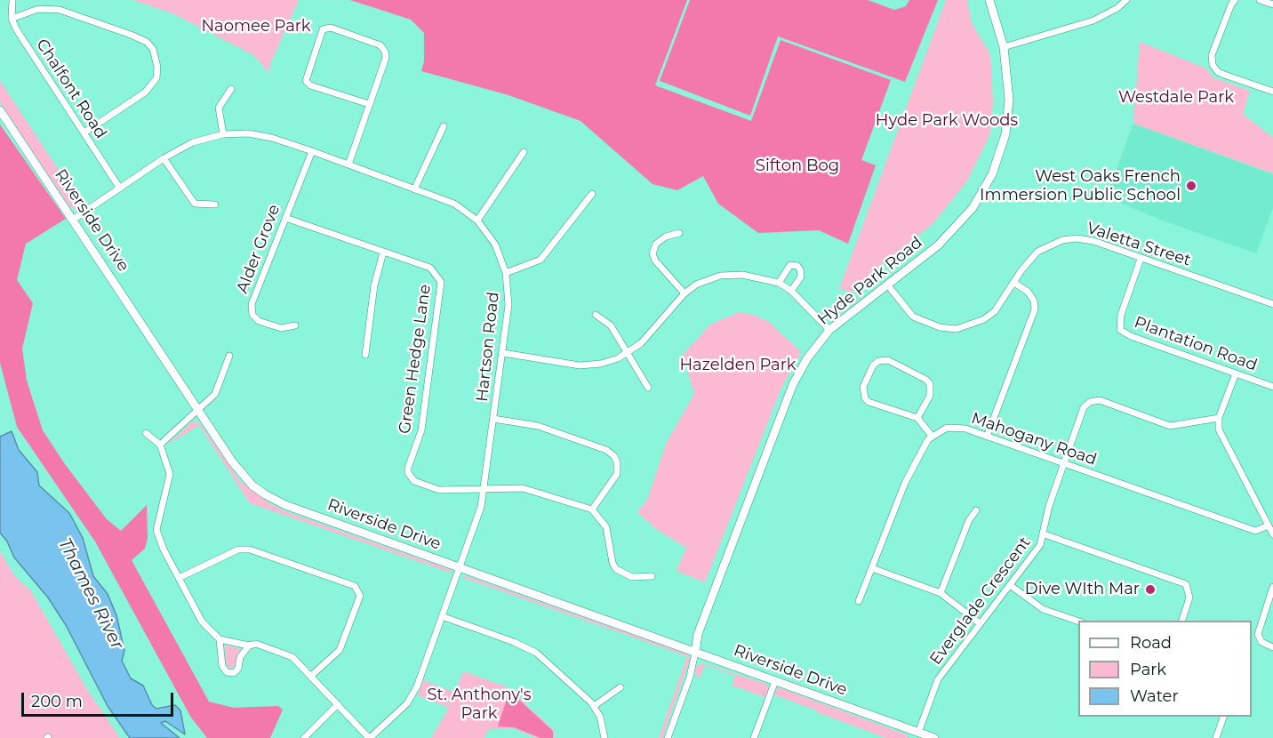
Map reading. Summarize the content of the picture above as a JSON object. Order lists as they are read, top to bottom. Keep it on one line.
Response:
{"streets":{"main road":["Riverside Drive","Hyde Park Road"],"street":["Chalfont Road","Valetta Street","Alder Grove","Plantation Road","Hartson Road","Green Hedge Lane","Mahogany Road","Everglade Crescent"]},"crossings":[["Chalfont Road","Hartson Road"],["Riverside Drive","Hyde Park Road"],["Riverside Drive","Hartson Road"],["Riverside Drive","Everglade Crescent"],["Valetta Street","Hyde Park Road"],["Valetta Street","Plantation Road"],["Alder Grove","Hartson Road"],["Alder Grove","Green Hedge Lane"],["Hartson Road","Green Hedge Lane"],["Mahogany Road","Everglade Crescent"]],"water":["Thames River"],"parks":["Naomee Park","Westdale Park","Hyde Park Woods","Sifton Bog","Hazelden Park","St. Anthony's Park"],"places":["West Oaks French Immersion Public School","Dive WIth Mar"],"legend":["Road","Park","Water"],"scale_bar":"200 m"}
